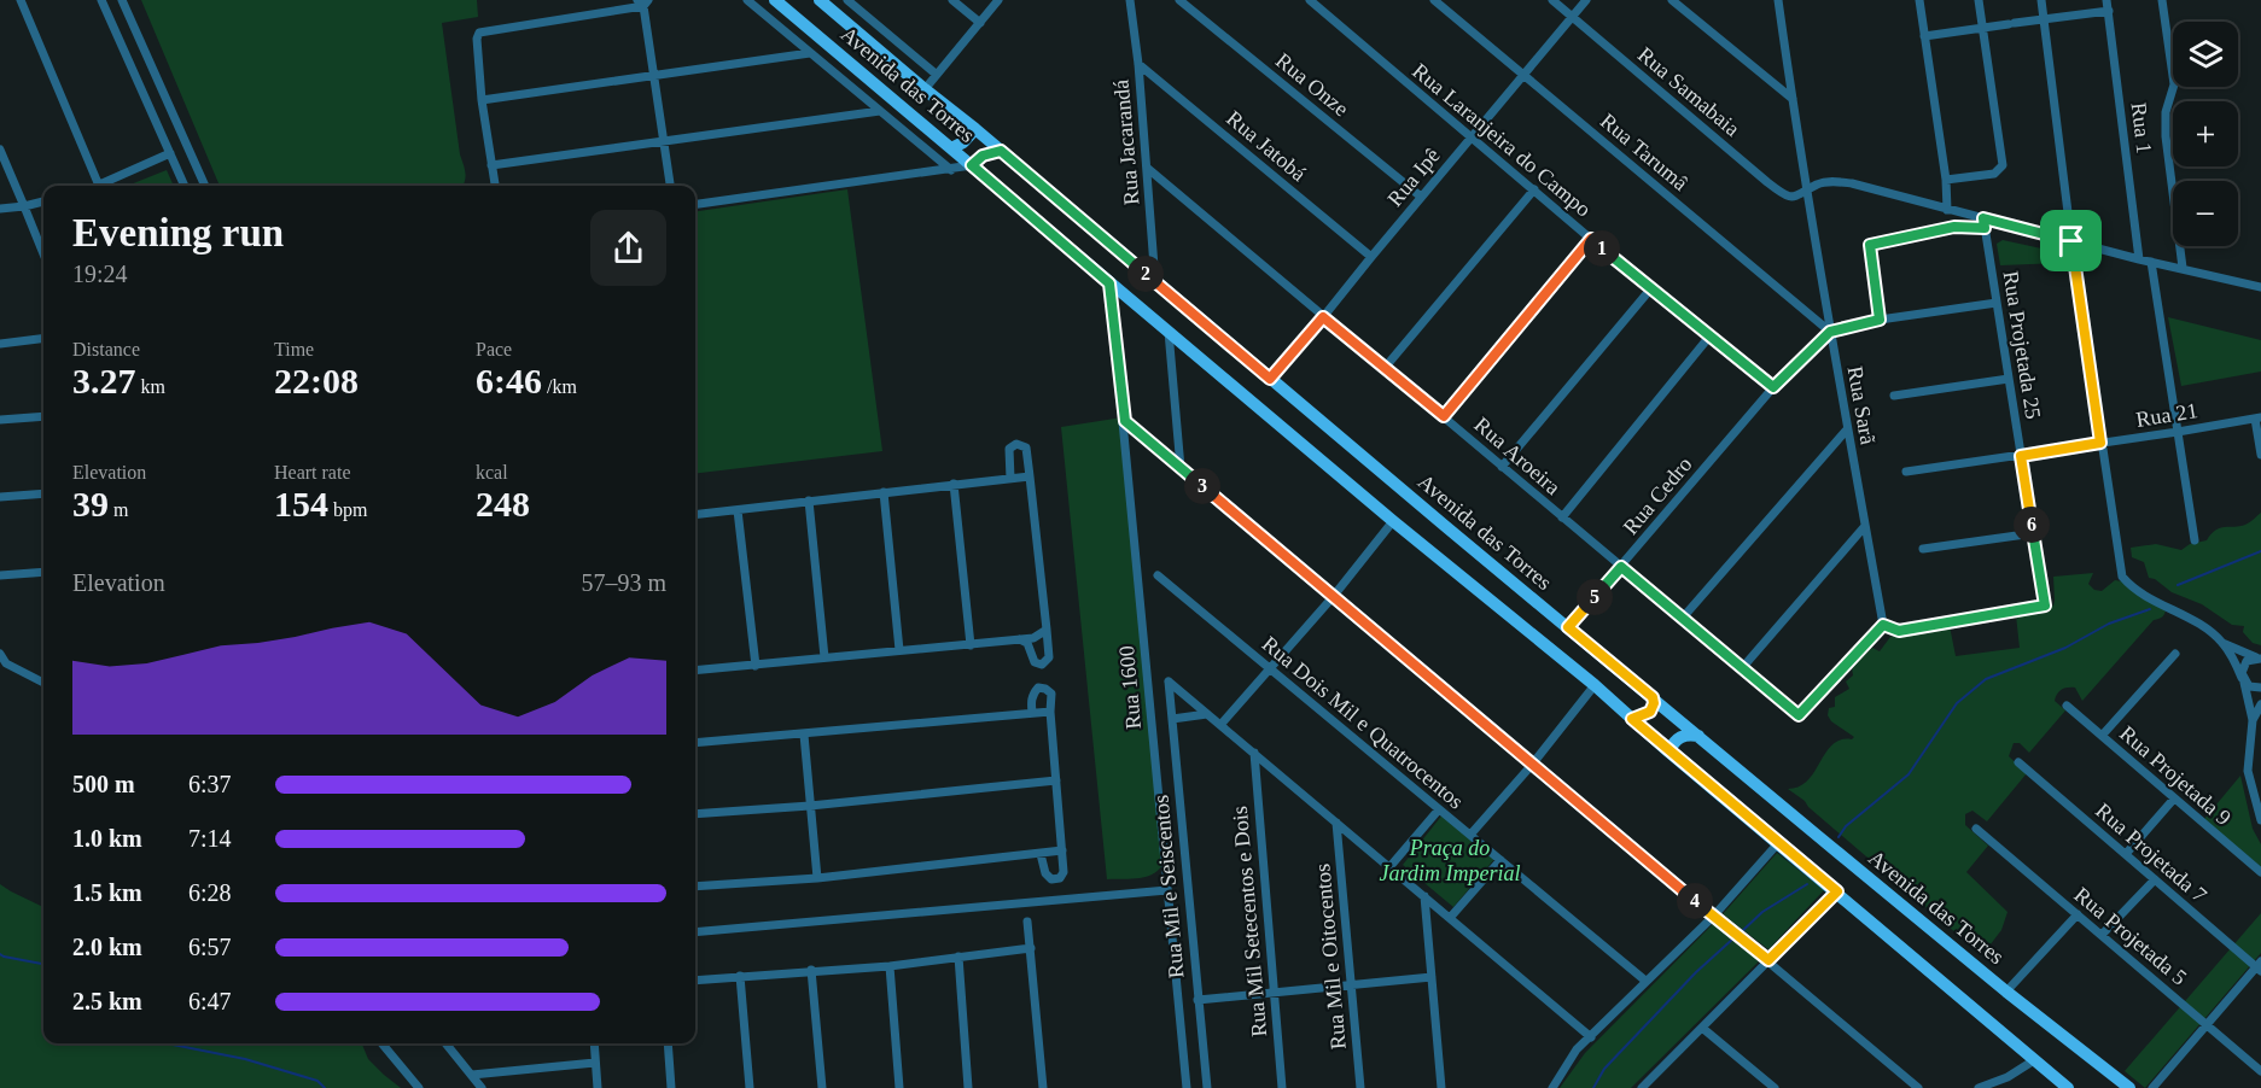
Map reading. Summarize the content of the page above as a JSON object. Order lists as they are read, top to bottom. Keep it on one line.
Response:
{"streets":{"main road":["Avenida das Torres"],"street":["Rua Onze","Rua Samabaia","Rua 1","Rua Laranjeira do Campo","Rua Jacarandá","Rua Jatobá","Rua Tarumâ","Rua Ipê","Rua Projetada 25","Rua Sarã","Rua 21","Rua Aroeira","Rua Cedro","Rua 1600","Rua Dois Mil e Quatrocentos","Rua Projetada 9","Rua Projetada 7","Rua Mil e Seiscentos","Rua Mil Setecentos e Dois","Rua Projetada 5","Rua Mil e Oitocentos"]},"crossings":[["Avenida das Torres","Rua Jacarandá"],["Avenida das Torres","Rua Ipê"],["Avenida das Torres","Rua Cedro"],["Avenida das Torres","Rua 1600"],["Rua Onze","Rua Ipê"],["Rua Samabaia","Rua Ipê"],["Rua Samabaia","Rua Sarã"],["Rua Laranjeira do Campo","Rua Ipê"],["Rua Laranjeira do Campo","Rua Cedro"],["Rua Jacarandá","Rua Jatobá"],["Rua Jacarandá","Rua Aroeira"],["Rua Jatobá","Rua Ipê"],["Rua Tarumâ","Rua Ipê"],["Rua Tarumâ","Rua Sarã"],["Rua Tarumâ","Rua Cedro"],["Rua Ipê","Rua Aroeira"],["Rua Projetada 25","Rua Sarã"],["Rua Projetada 25","Rua 21"],["Rua Projetada 25","Rua Aroeira"],["Rua Sarã","Rua Aroeira"],["Rua Sarã","Rua Cedro"],["Rua Aroeira","Rua Cedro"]],"parks":["Praça do Jardim Imperial"],"page":{"map_buttons":["+","−"],"heading":["Evening run","19:24"],"pins":["1","2","3","6","5","4"],"stats":[["Distance","3.27 km"],["Time","22:08"],["Pace","6:46 /km"],["Elevation","39 m"],["Heart rate","154 bpm"],["kcal","248"]],"chart":["Elevation","57–93 m"],"list":[{"name":"500 m","note":"6:37"},{"name":"1.0 km","note":"7:14"},{"name":"1.5 km","note":"6:28"},{"name":"2.0 km","note":"6:57"},{"name":"2.5 km","note":"6:47"}]}}
